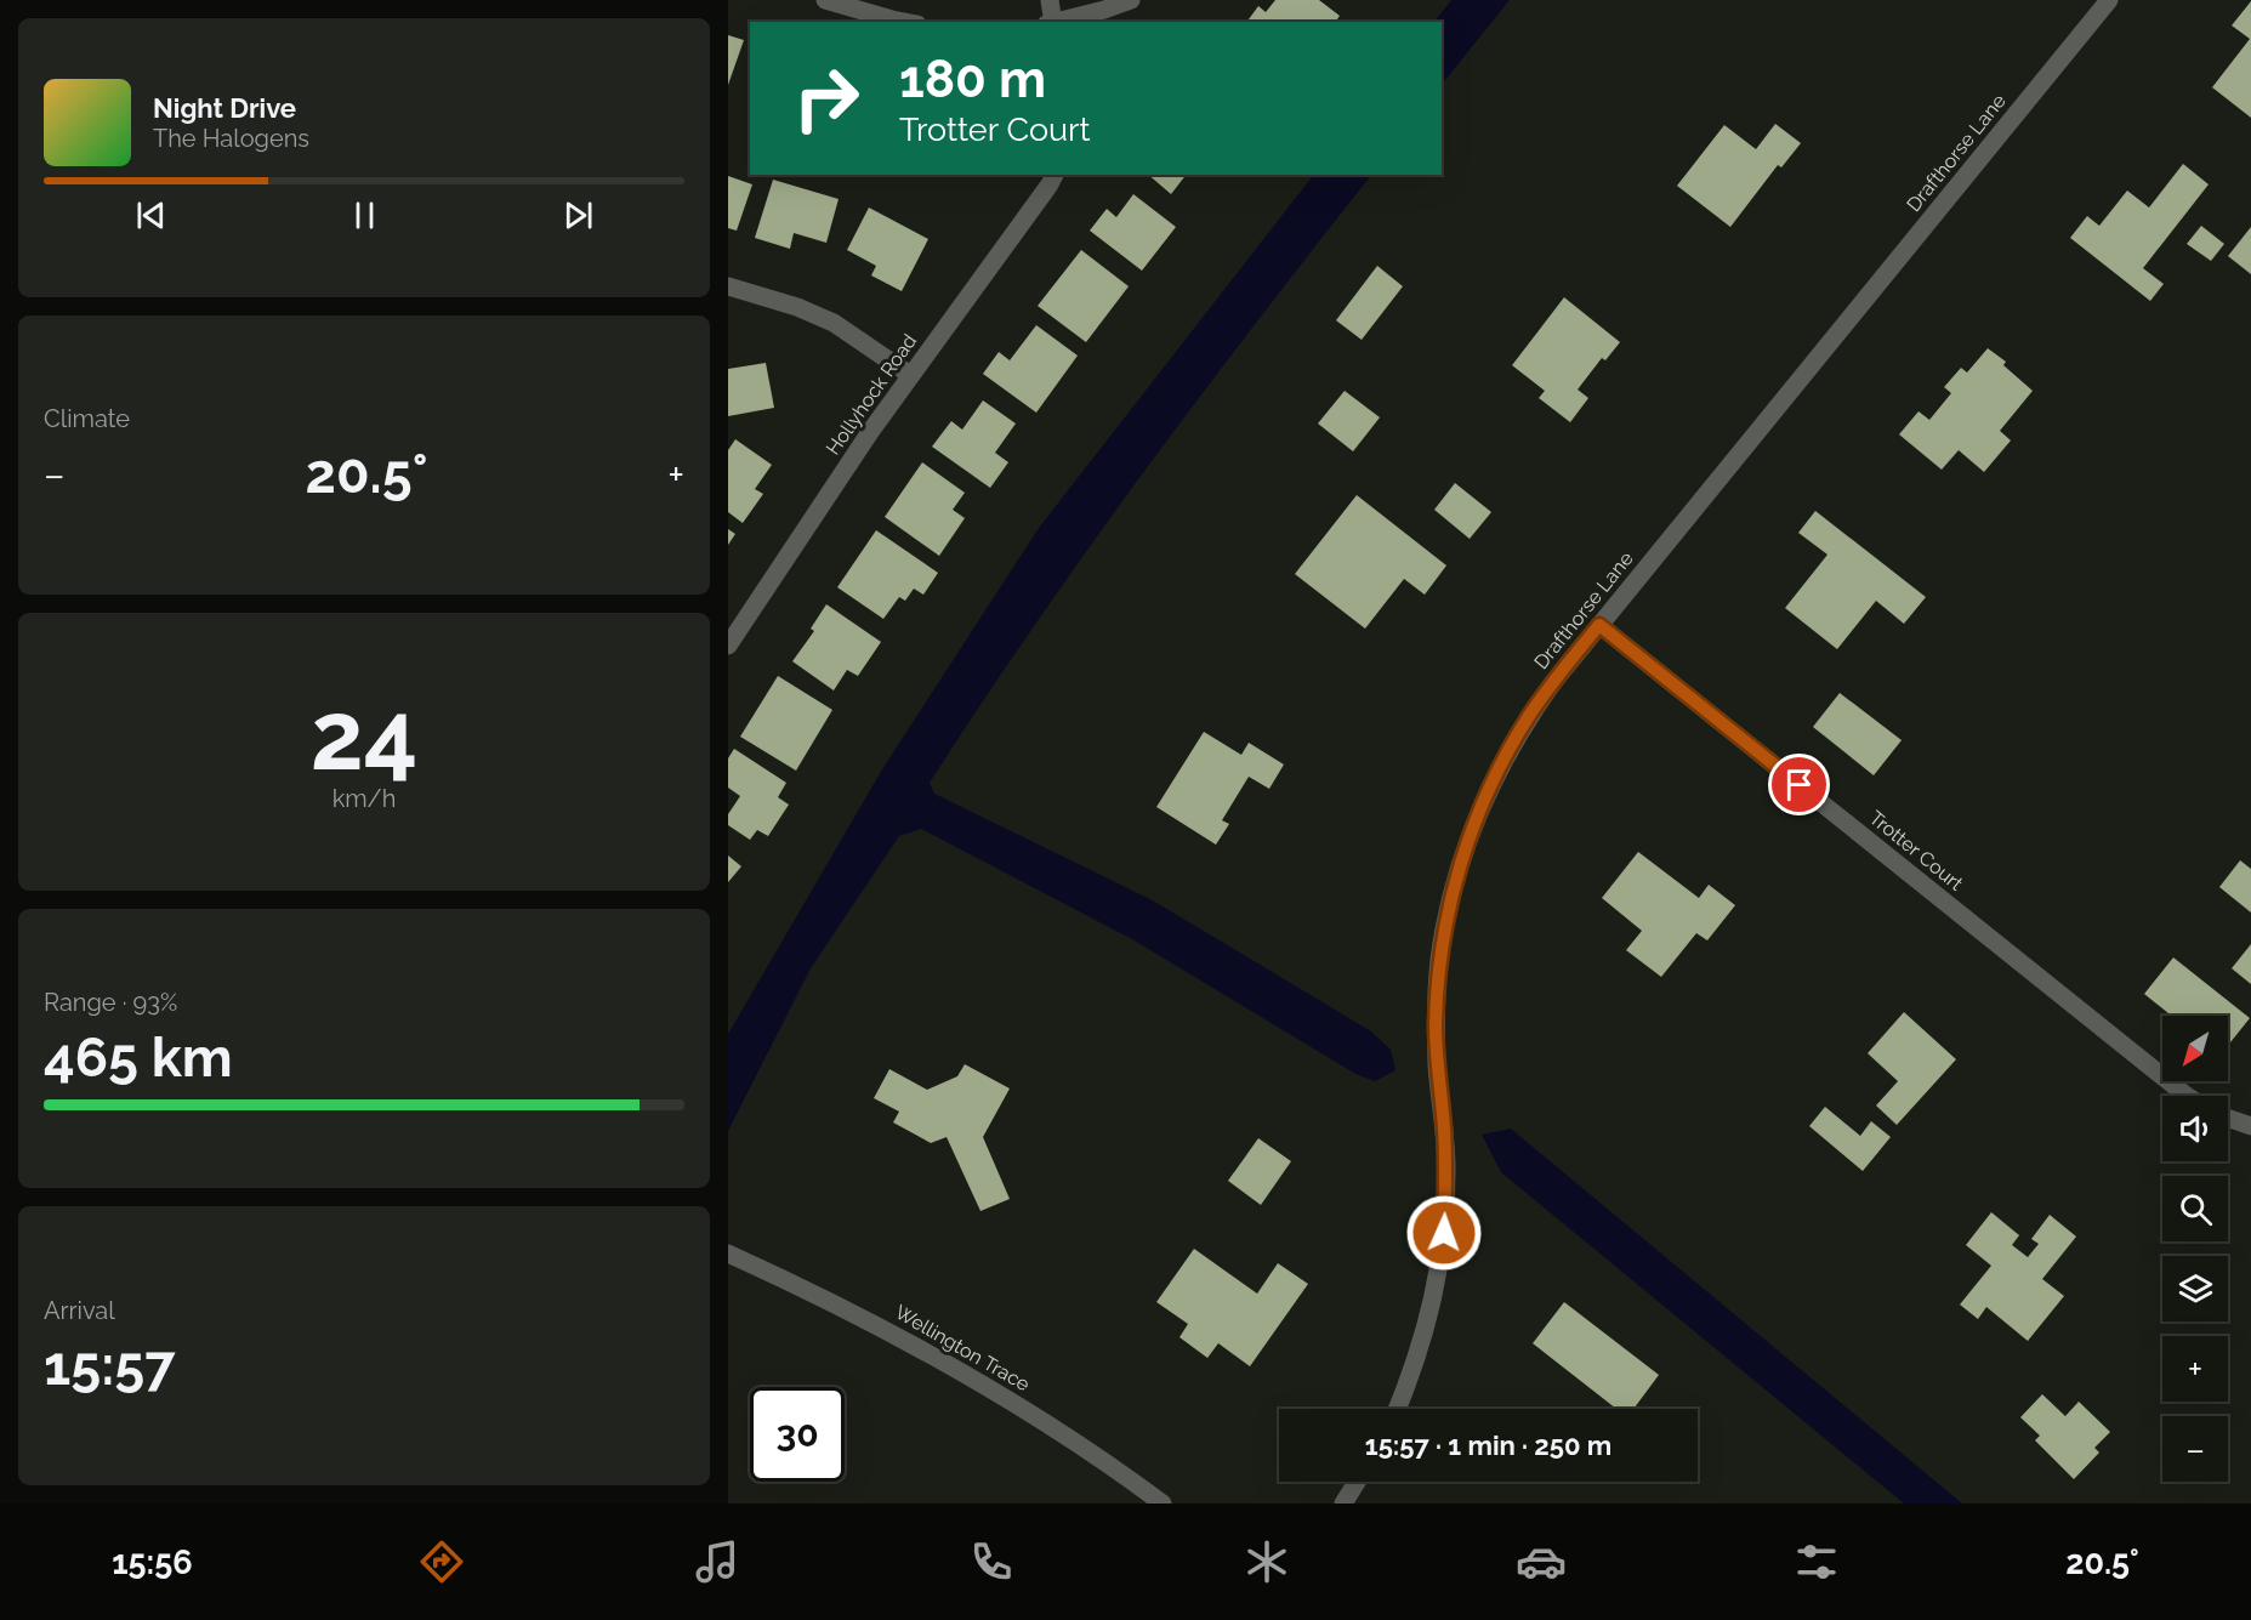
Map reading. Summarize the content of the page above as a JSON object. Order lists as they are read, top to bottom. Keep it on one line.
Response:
{"streets":{"street":["Drafthorse Lane","Hollyhock Road","Trotter Court","Wellington Trace"]},"crossings":[["Drafthorse Lane","Trotter Court"]],"north":"bottom left","page":{"turn":["180 m","Trotter Court"],"song":["Night Drive","The Halogens"],"tile":["Climate",["24","km/h"],["Range · 93%","465 km"],["Arrival","15:57"]],"heat":["−","20.5°","+"],"map_buttons":["+","−"],"limit":"30","trip":"15:57 · 1 min · 250 m","tabs":["15:56","20.5°"]}}
